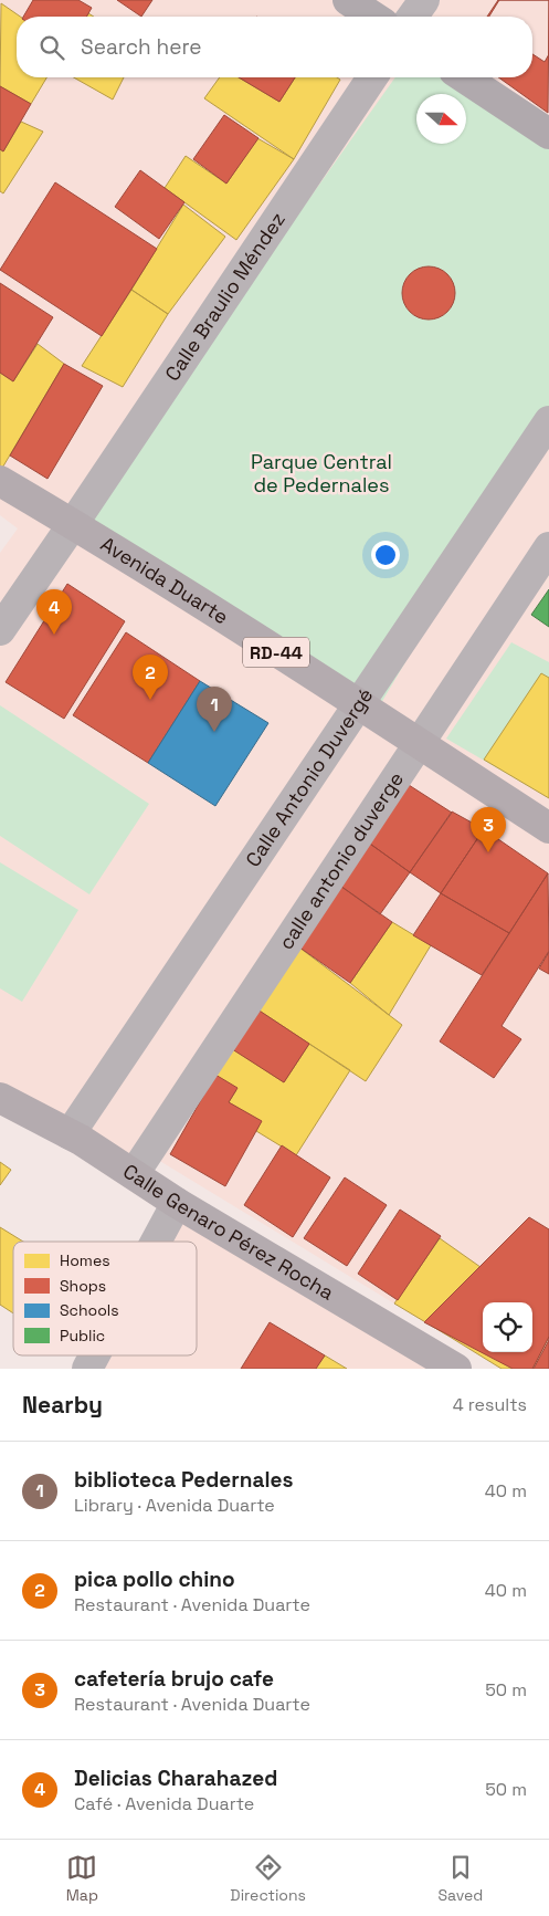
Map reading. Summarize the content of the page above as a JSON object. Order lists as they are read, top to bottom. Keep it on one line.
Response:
{"streets":{"main road":["Avenida Duarte","RD-44","Calle Genaro Pérez Rocha"],"street":["Calle Braulio Méndez","Calle Antonio Duvergé","calle antonio duverge"]},"crossings":[["Calle Braulio Méndez","Avenida Duarte"],["Avenida Duarte","Calle Antonio Duvergé"],["Avenida Duarte","calle antonio duverge"],["Calle Antonio Duvergé","Calle Genaro Pérez Rocha"],["calle antonio duverge","Calle Genaro Pérez Rocha"]],"parks":["Parque Central de Pedernales"],"legend":["Homes","Shops","Schools","Public"],"north":"right","page":{"search":"Search here","pins":["4","2","1","3"],"heading":["Nearby","4 results"],"list":[{"mark":"1","name":"biblioteca Pedernales","note":"Library · Avenida Duarte","value":"40 m"},{"mark":"2","name":"pica pollo chino","note":"Restaurant · Avenida Duarte","value":"40 m"},{"mark":"3","name":"cafetería brujo cafe","note":"Restaurant · Avenida Duarte","value":"50 m"},{"mark":"4","name":"Delicias Charahazed","note":"Café · Avenida Duarte","value":"50 m"}],"nav":["Map","Directions","Saved"]}}
